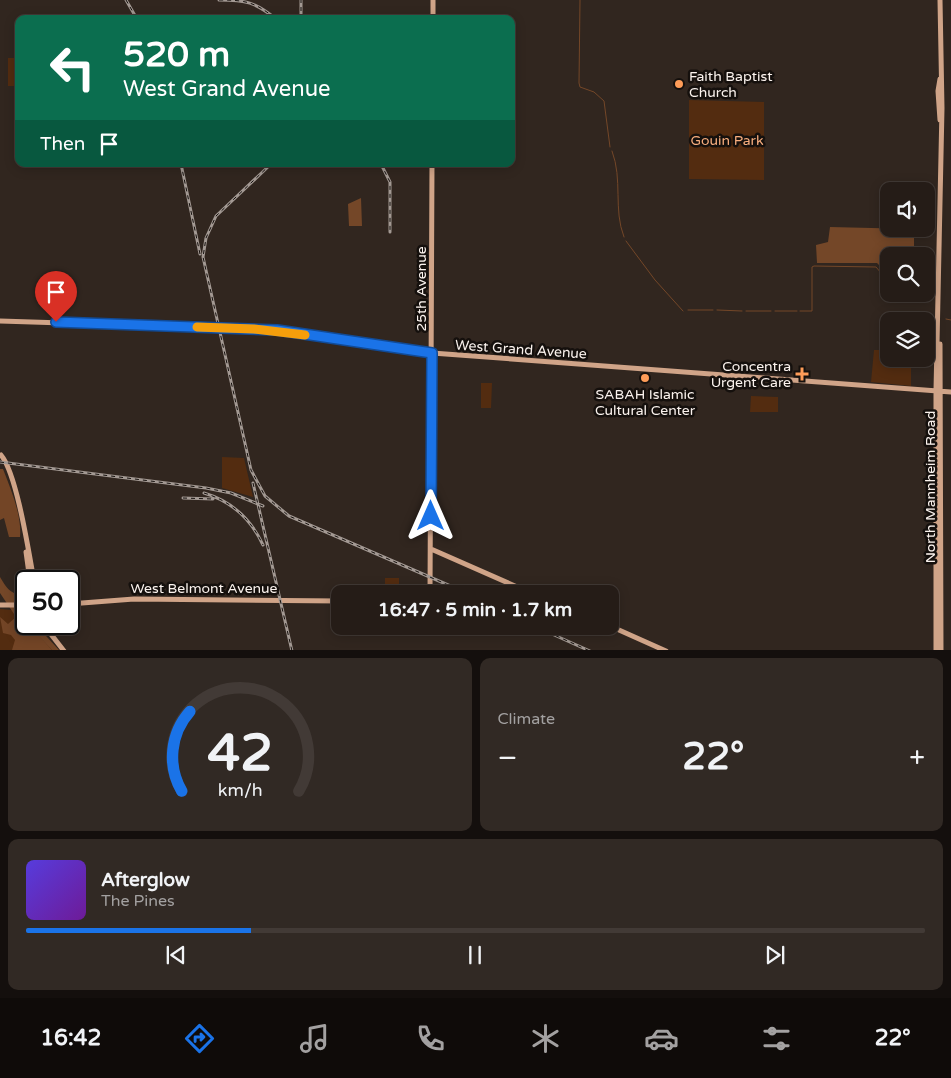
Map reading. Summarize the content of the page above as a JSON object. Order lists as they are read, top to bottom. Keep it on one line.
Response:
{"streets":{"main road":["25th Avenue","West Grand Avenue","North Mannheim Road","West Belmont Avenue"]},"crossings":[["25th Avenue","West Grand Avenue"],["West Grand Avenue","North Mannheim Road"]],"parks":["Gouin Park"],"places":{"other":["Faith Baptist Church","SABAH Islamic Cultural Center"],"health":["Concentra Urgent Care"]},"page":{"turn":["520 m","West Grand Avenue"],"then":"Then","limit":"50","trip":"16:47 · 5 min · 1.7 km","tile":"Climate","heat":["−","22°","+"],"song":["Afterglow","The Pines"],"tabs":["16:42","22°"],"gauge":["42","km/h"]}}
